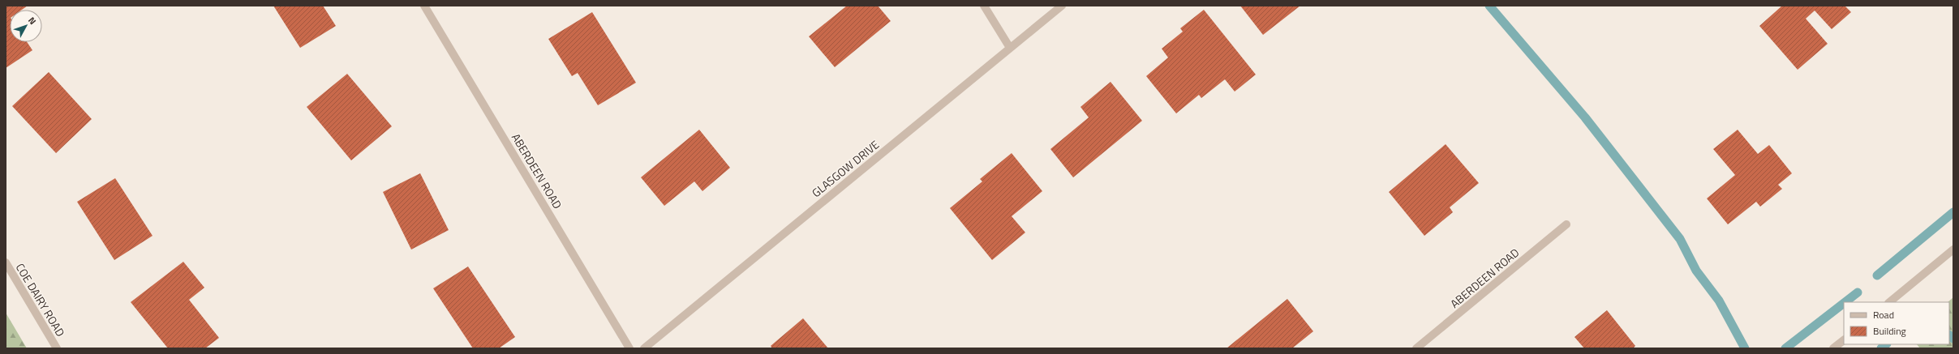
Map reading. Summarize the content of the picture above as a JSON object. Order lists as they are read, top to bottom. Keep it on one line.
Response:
{"streets":{"street":["GLASGOW DRIVE","ABERDEEN ROAD","COE DAIRY ROAD"]},"legend":["Road","Building"],"north":"top right"}
